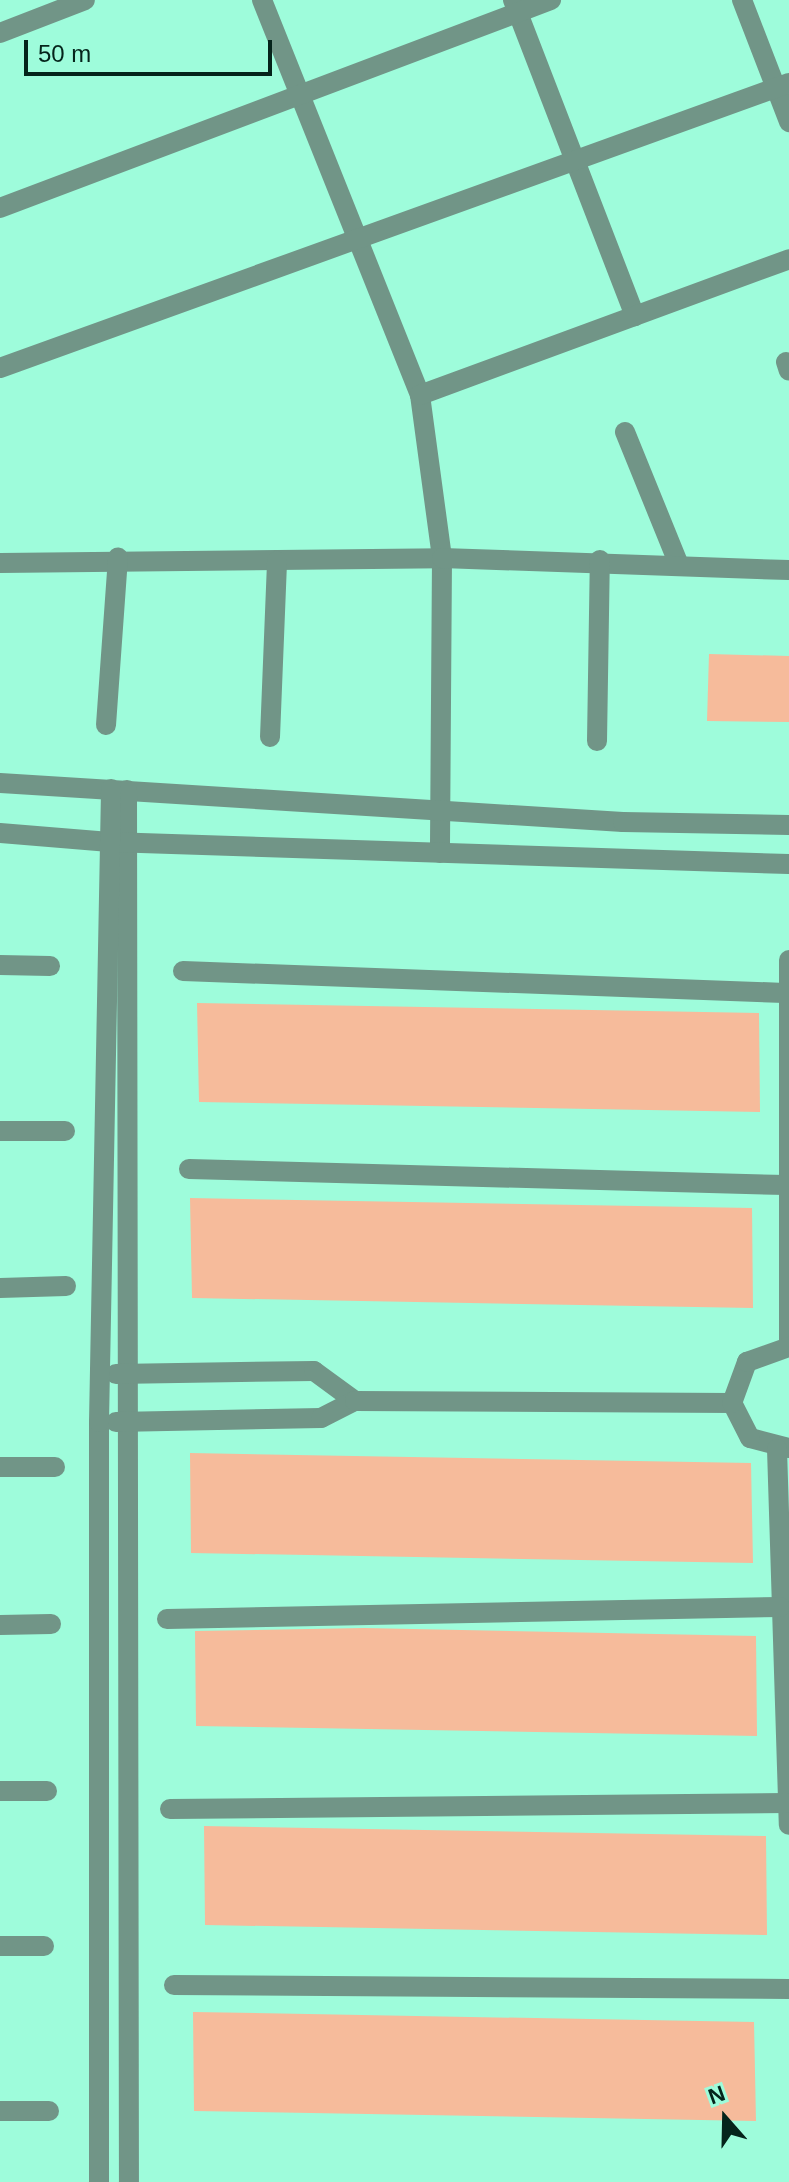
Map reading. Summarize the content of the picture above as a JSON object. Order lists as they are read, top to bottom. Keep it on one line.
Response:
{"scale_bar":"50 m","north":"top"}
